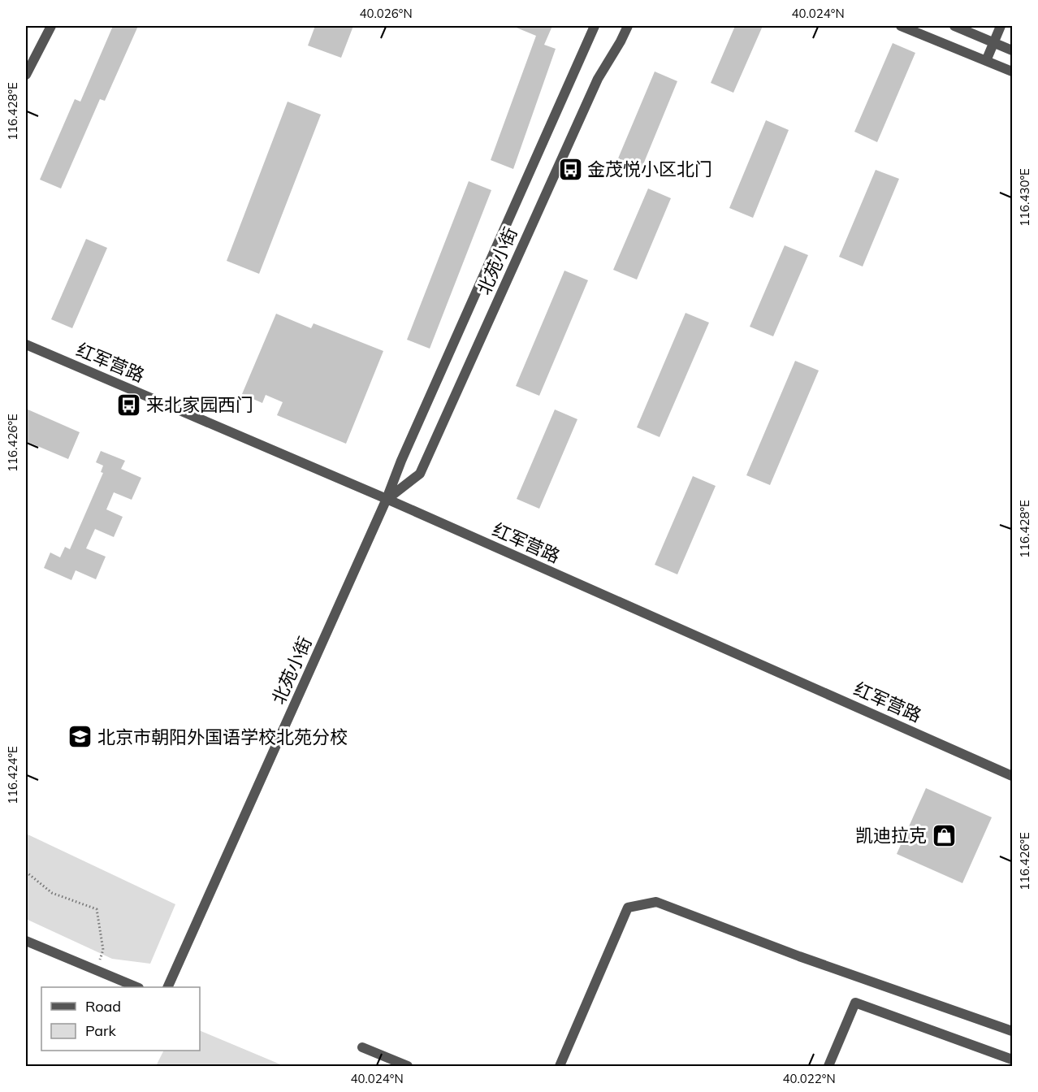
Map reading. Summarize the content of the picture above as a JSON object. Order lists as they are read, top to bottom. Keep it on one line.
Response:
{"streets":{"street":["北苑小街","红军营路"]},"crossings":[["北苑小街","红军营路"]],"places":{"bus stop":["金茂悦小区北门","来北家园西门"],"school or university":["北京市朝阳外国语学校北苑分校"],"shop":["凯迪拉克"]},"legend":["Road","Park"],"coordinates":["40.026°N","40.024°N","116.428°E","116.430°E","116.426°E","116.424°E","40.022°N"]}
